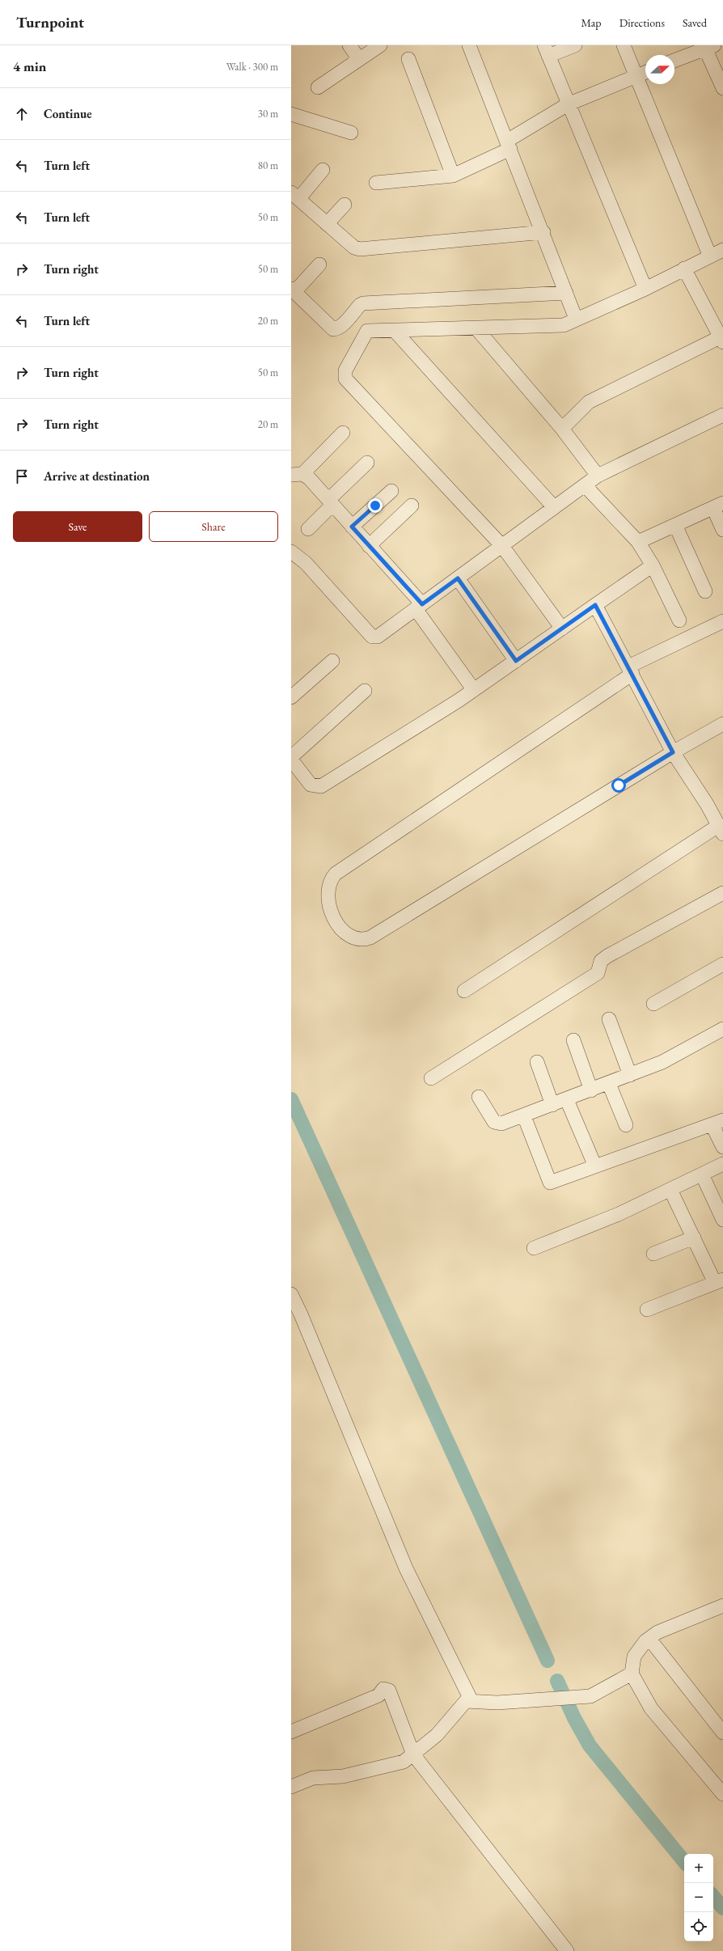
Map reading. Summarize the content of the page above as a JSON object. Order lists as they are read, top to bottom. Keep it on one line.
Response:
{"north":"right","page":{"header":"Turnpoint","nav":["Map","Directions","Saved"],"heading":["4 min","Walk · 300 m"],"list":[["Continue","30 m"],["Turn left","80 m"],["Turn left","50 m"],["Turn right","50 m"],["Turn left","20 m"],["Turn right","50 m"],["Turn right","20 m"],"Arrive at destination"],"buttons":["Save","Share"],"map_buttons":["+","−"]}}
